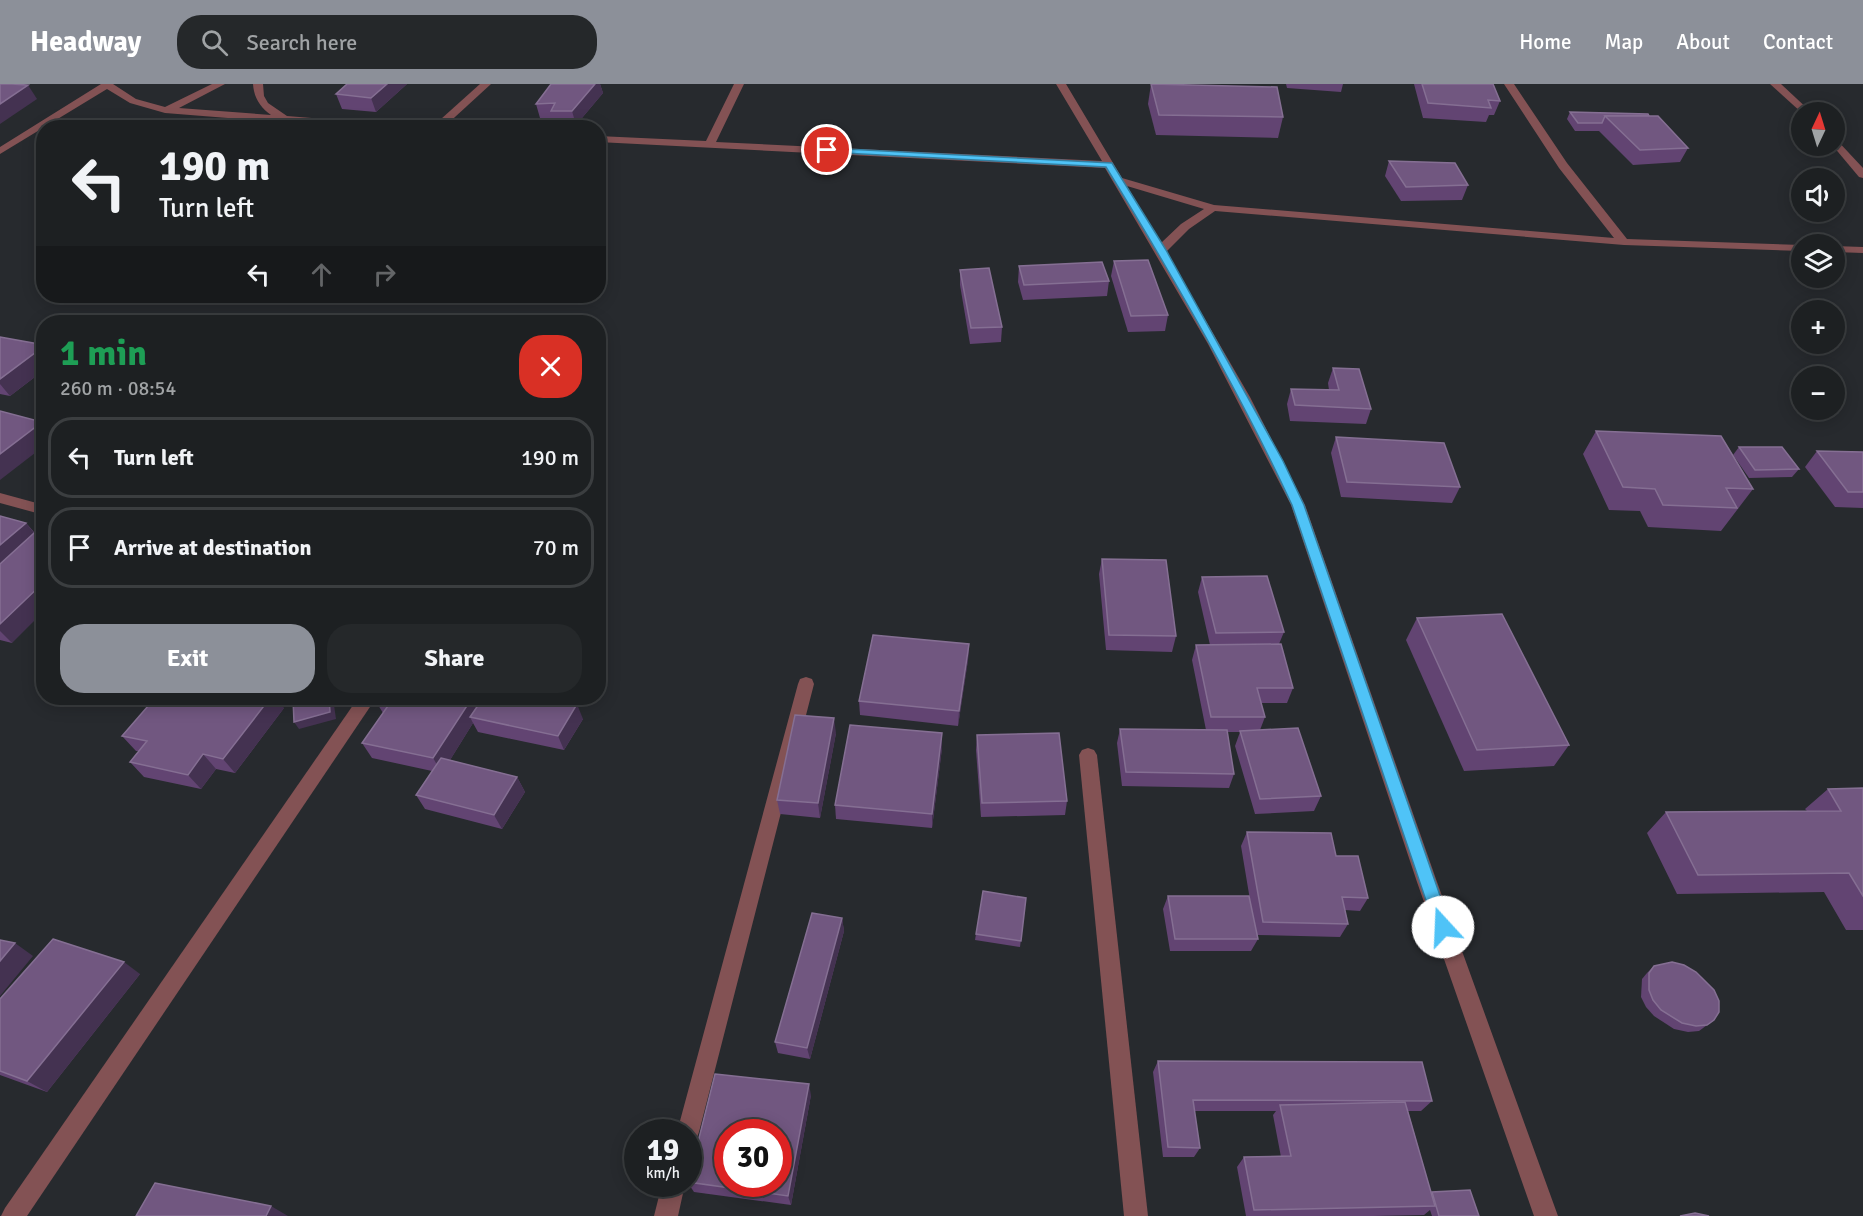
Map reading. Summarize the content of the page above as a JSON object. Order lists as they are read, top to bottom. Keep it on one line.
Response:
{"north":"top","page":{"header":"Headway","search":"Search here","nav":["Home","Map","About","Contact"],"map_buttons":["+","−"],"turn":["190 m","Turn left"],"heading":["1 min","260 m · 08:54"],"list":[{"name":"Turn left","value":"190 m"},{"name":"Arrive at destination","value":"70 m"}],"buttons":["Exit","Share"],"speed":"19 km/h","limit":"30"}}
